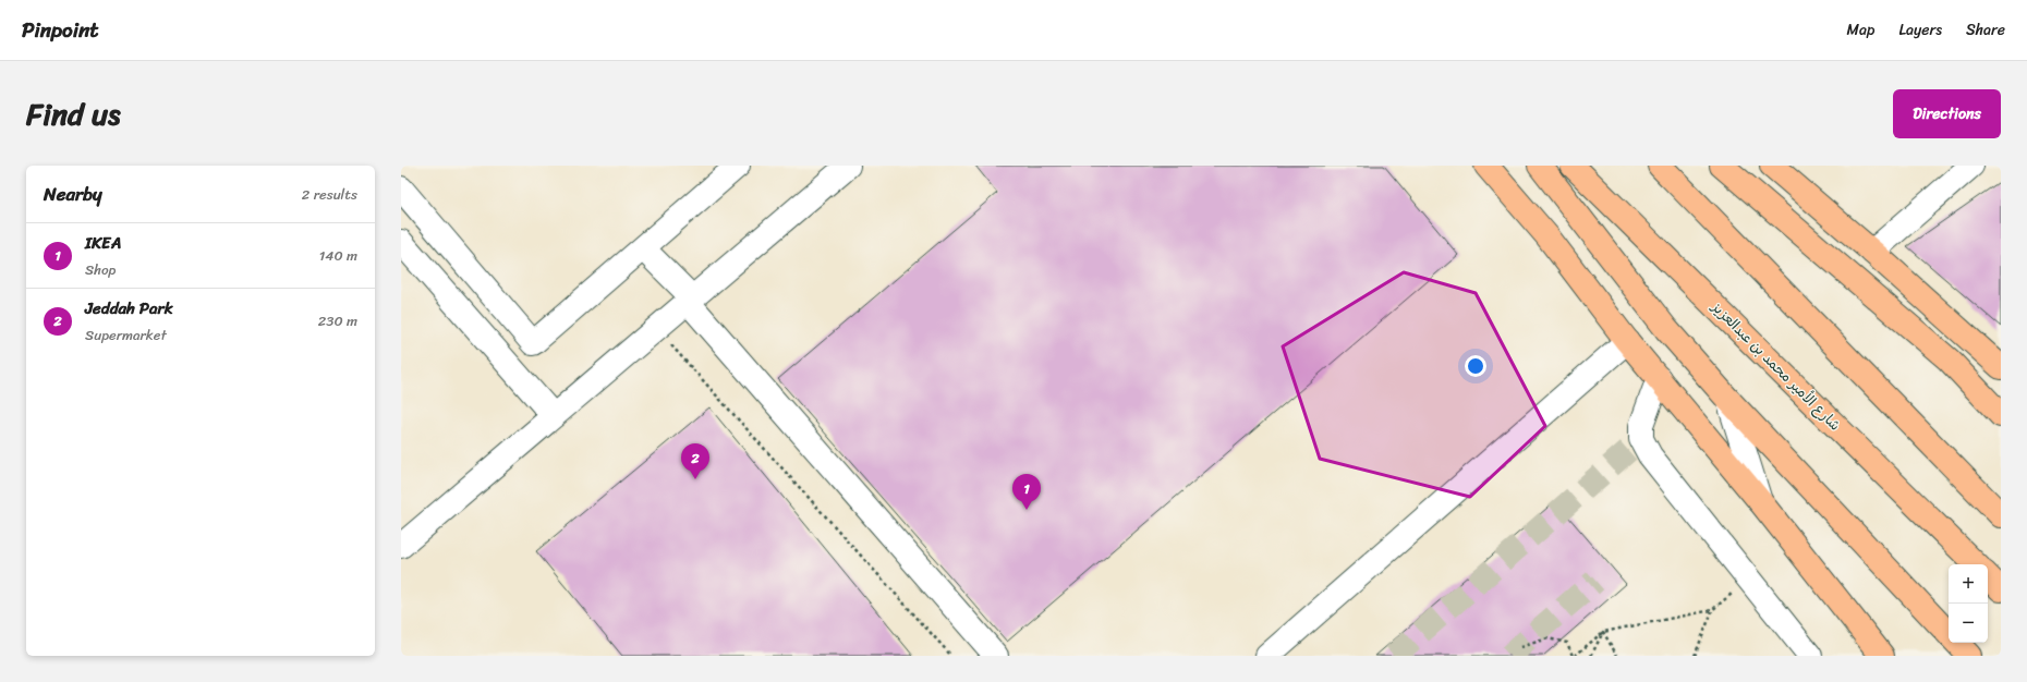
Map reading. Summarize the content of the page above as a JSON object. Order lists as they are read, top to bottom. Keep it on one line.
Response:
{"streets":{"main road":["شارع الأمير محمد بن عبدالعزيز"]},"page":{"header":"Pinpoint","nav":["Map","Layers","Share"],"title":"Find us","buttons":"Directions","heading":["Nearby","2 results"],"list":[{"mark":"1","name":"IKEA","note":"Shop","value":"140 m"},{"mark":"2","name":"Jeddah Park","note":"Supermarket","value":"230 m"}],"pins":["2","1"],"map_buttons":["+","−"]}}
